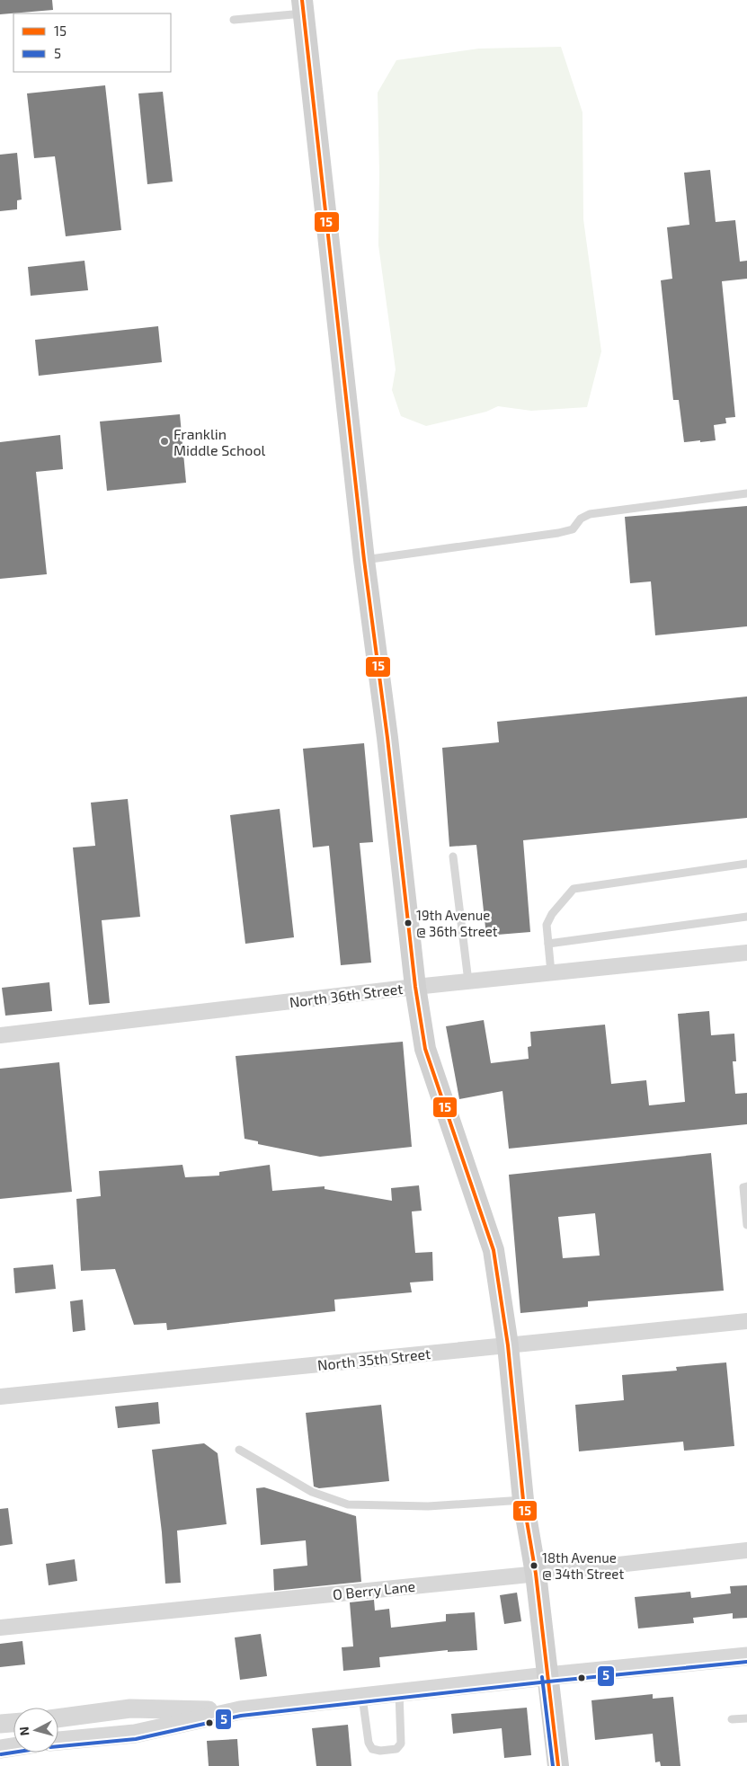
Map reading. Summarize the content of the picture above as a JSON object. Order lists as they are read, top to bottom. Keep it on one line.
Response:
{"streets":{"street":["North 36th Street","North 35th Street","O Berry Lane"]},"places":["Franklin Middle School","19th Avenue @ 36th Street","18th Avenue @ 34th Street"],"lines":["transit line 15","transit line 5"],"legend":["15","5"],"north":"left"}
